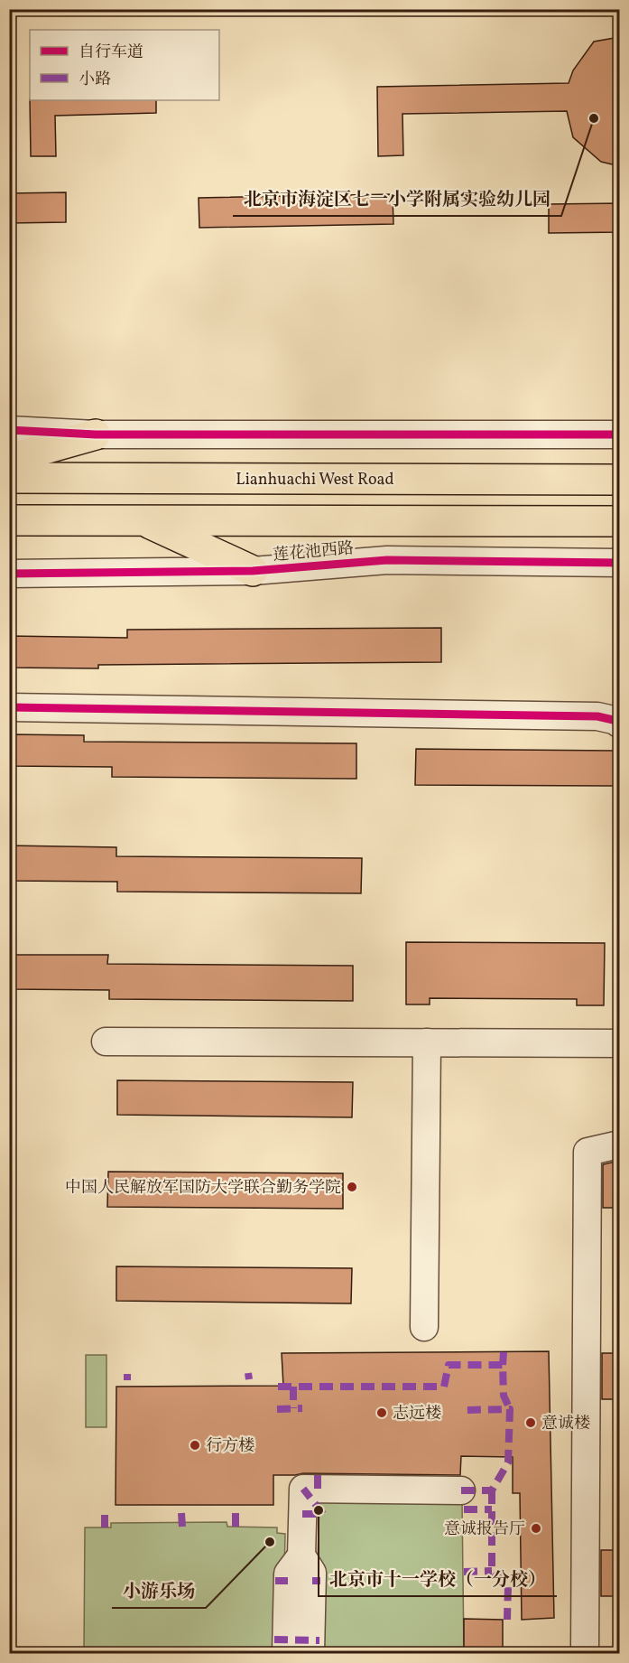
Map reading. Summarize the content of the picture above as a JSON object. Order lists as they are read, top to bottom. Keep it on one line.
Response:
{"streets":{"highway":["Lianhuachi West Road"],"street":["莲花池西路"]},"places":["北京市海淀区七一小学附属实验幼儿园","中国人民解放军国防大学联合勤务学院","志远楼","意诚楼","行方楼","北京市十一学校（一分校）","意诚报告厅","小游乐场"],"legend":["自行车道","小路"]}
